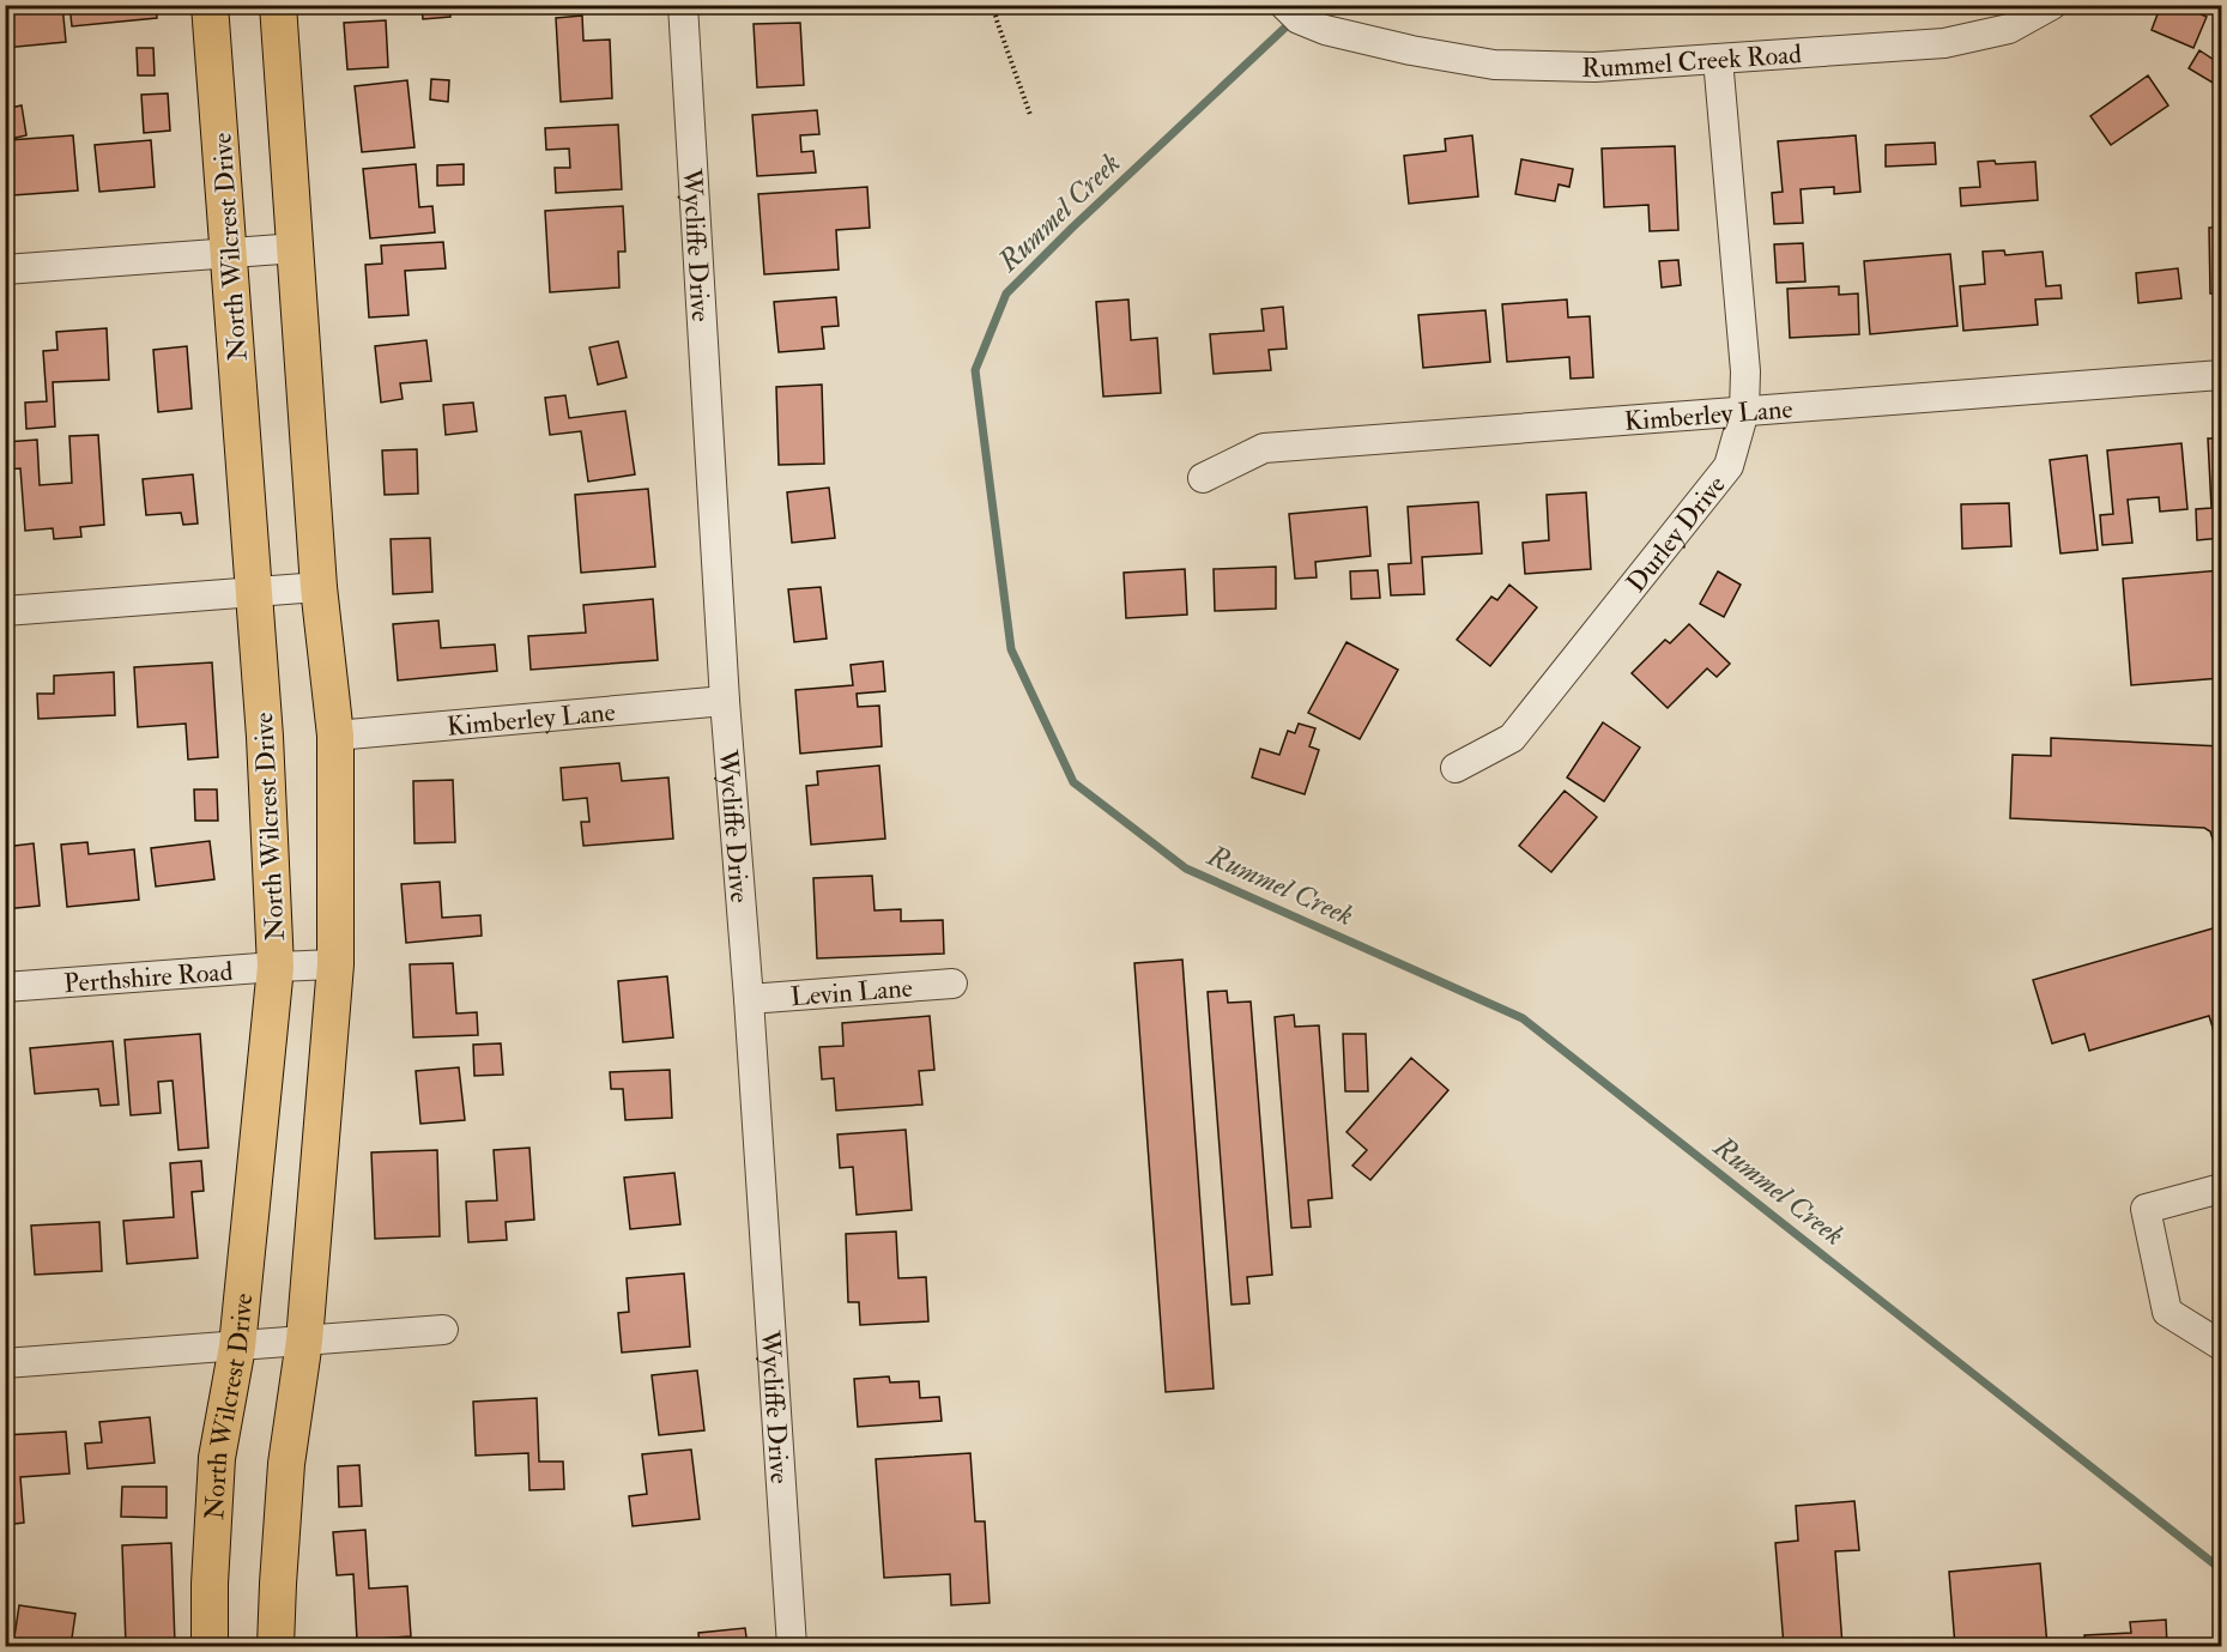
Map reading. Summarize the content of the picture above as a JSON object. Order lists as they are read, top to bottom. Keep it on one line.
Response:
{"streets":{"main road":["North Wilcrest Drive"],"street":["Rummel Creek Road","Wycliffe Drive","Kimberley Lane","Durley Drive","Perthshire Road","Levin Lane"]},"crossings":[["Rummel Creek Road","Durley Drive"],["Wycliffe Drive","Kimberley Lane"],["Wycliffe Drive","Levin Lane"],["North Wilcrest Drive","Perthshire Road"],["Kimberley Lane","Durley Drive"]],"water":["Rummel Creek"]}
